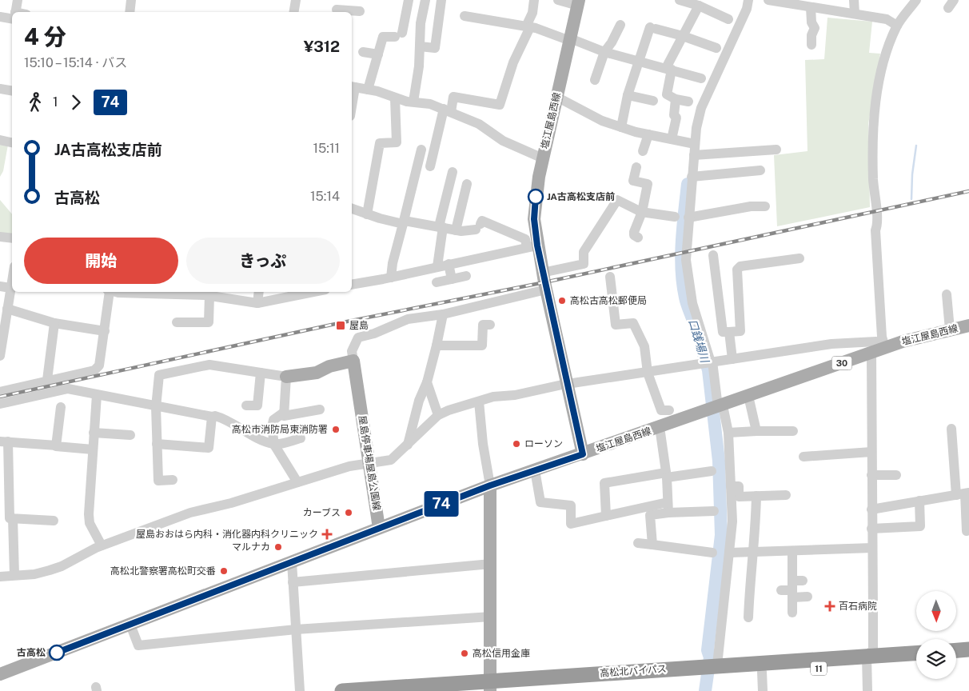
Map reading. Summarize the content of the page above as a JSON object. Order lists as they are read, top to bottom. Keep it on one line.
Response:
{"streets":{"highway":["11","高松北バイパス"],"main road":["塩江屋島西線","30","屋島停車場屋島公園線"]},"water":["口銭場川"],"places":{"other":["JA古高松支店前","高松古高松郵便局","高松市消防局東消防署","ローソン","カーブス","マルナカ","高松北警察署高松町交番","古高松","高松信用金庫"],"transit":["屋島"],"health":["屋島おおはら内科・消化器内科クリニック","百石病院"]},"lines":["bus line 74"],"north":"bottom","page":{"on_map":"74","heading":["4 分","15:10 – 15:14 · バス","¥312"],"legs":["1","74"],"list":[{"name":"JA古高松支店前","value":"15:11"},{"name":"古高松","value":"15:14"}],"buttons":["開始","きっぷ"]}}
